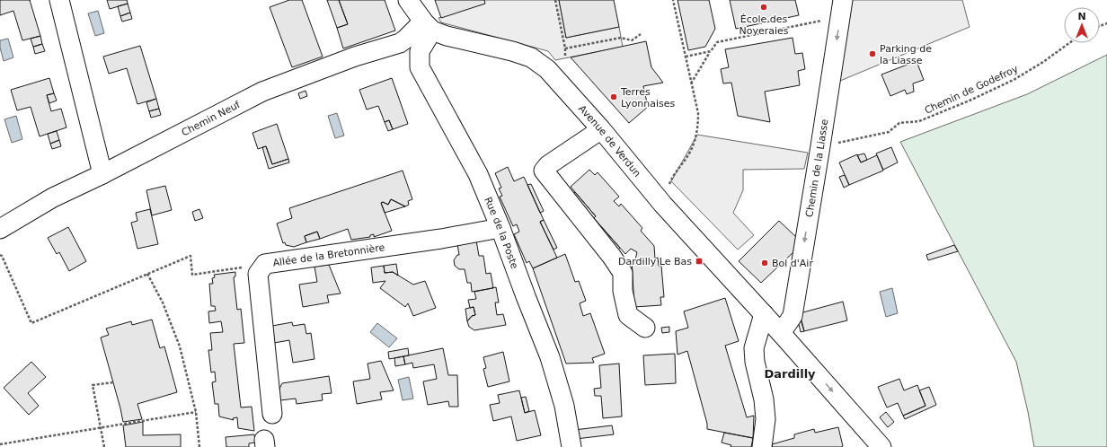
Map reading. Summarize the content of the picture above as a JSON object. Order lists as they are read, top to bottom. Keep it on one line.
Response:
{"streets":{"street":["Chemin Neuf","Avenue de Verdun","Chemin de la Liasse","Rue de la Poste","Allée de la Bretonnière"],"path":["Chemin de Godefroy"]},"crossings":[["Chemin de Godefroy","Chemin de la Liasse"],["Chemin Neuf","Avenue de Verdun"],["Chemin Neuf","Rue de la Poste"],["Avenue de Verdun","Chemin de la Liasse"],["Rue de la Poste","Allée de la Bretonnière"]],"one_way":["Chemin de la Liasse"],"districts":["Dardilly"],"places":{"other":["École des Noyeraies","Parking de la Liasse","Terres Lyonnaises","Bol d'Air"],"transit":["Dardilly Le Bas"]},"north":"top"}
